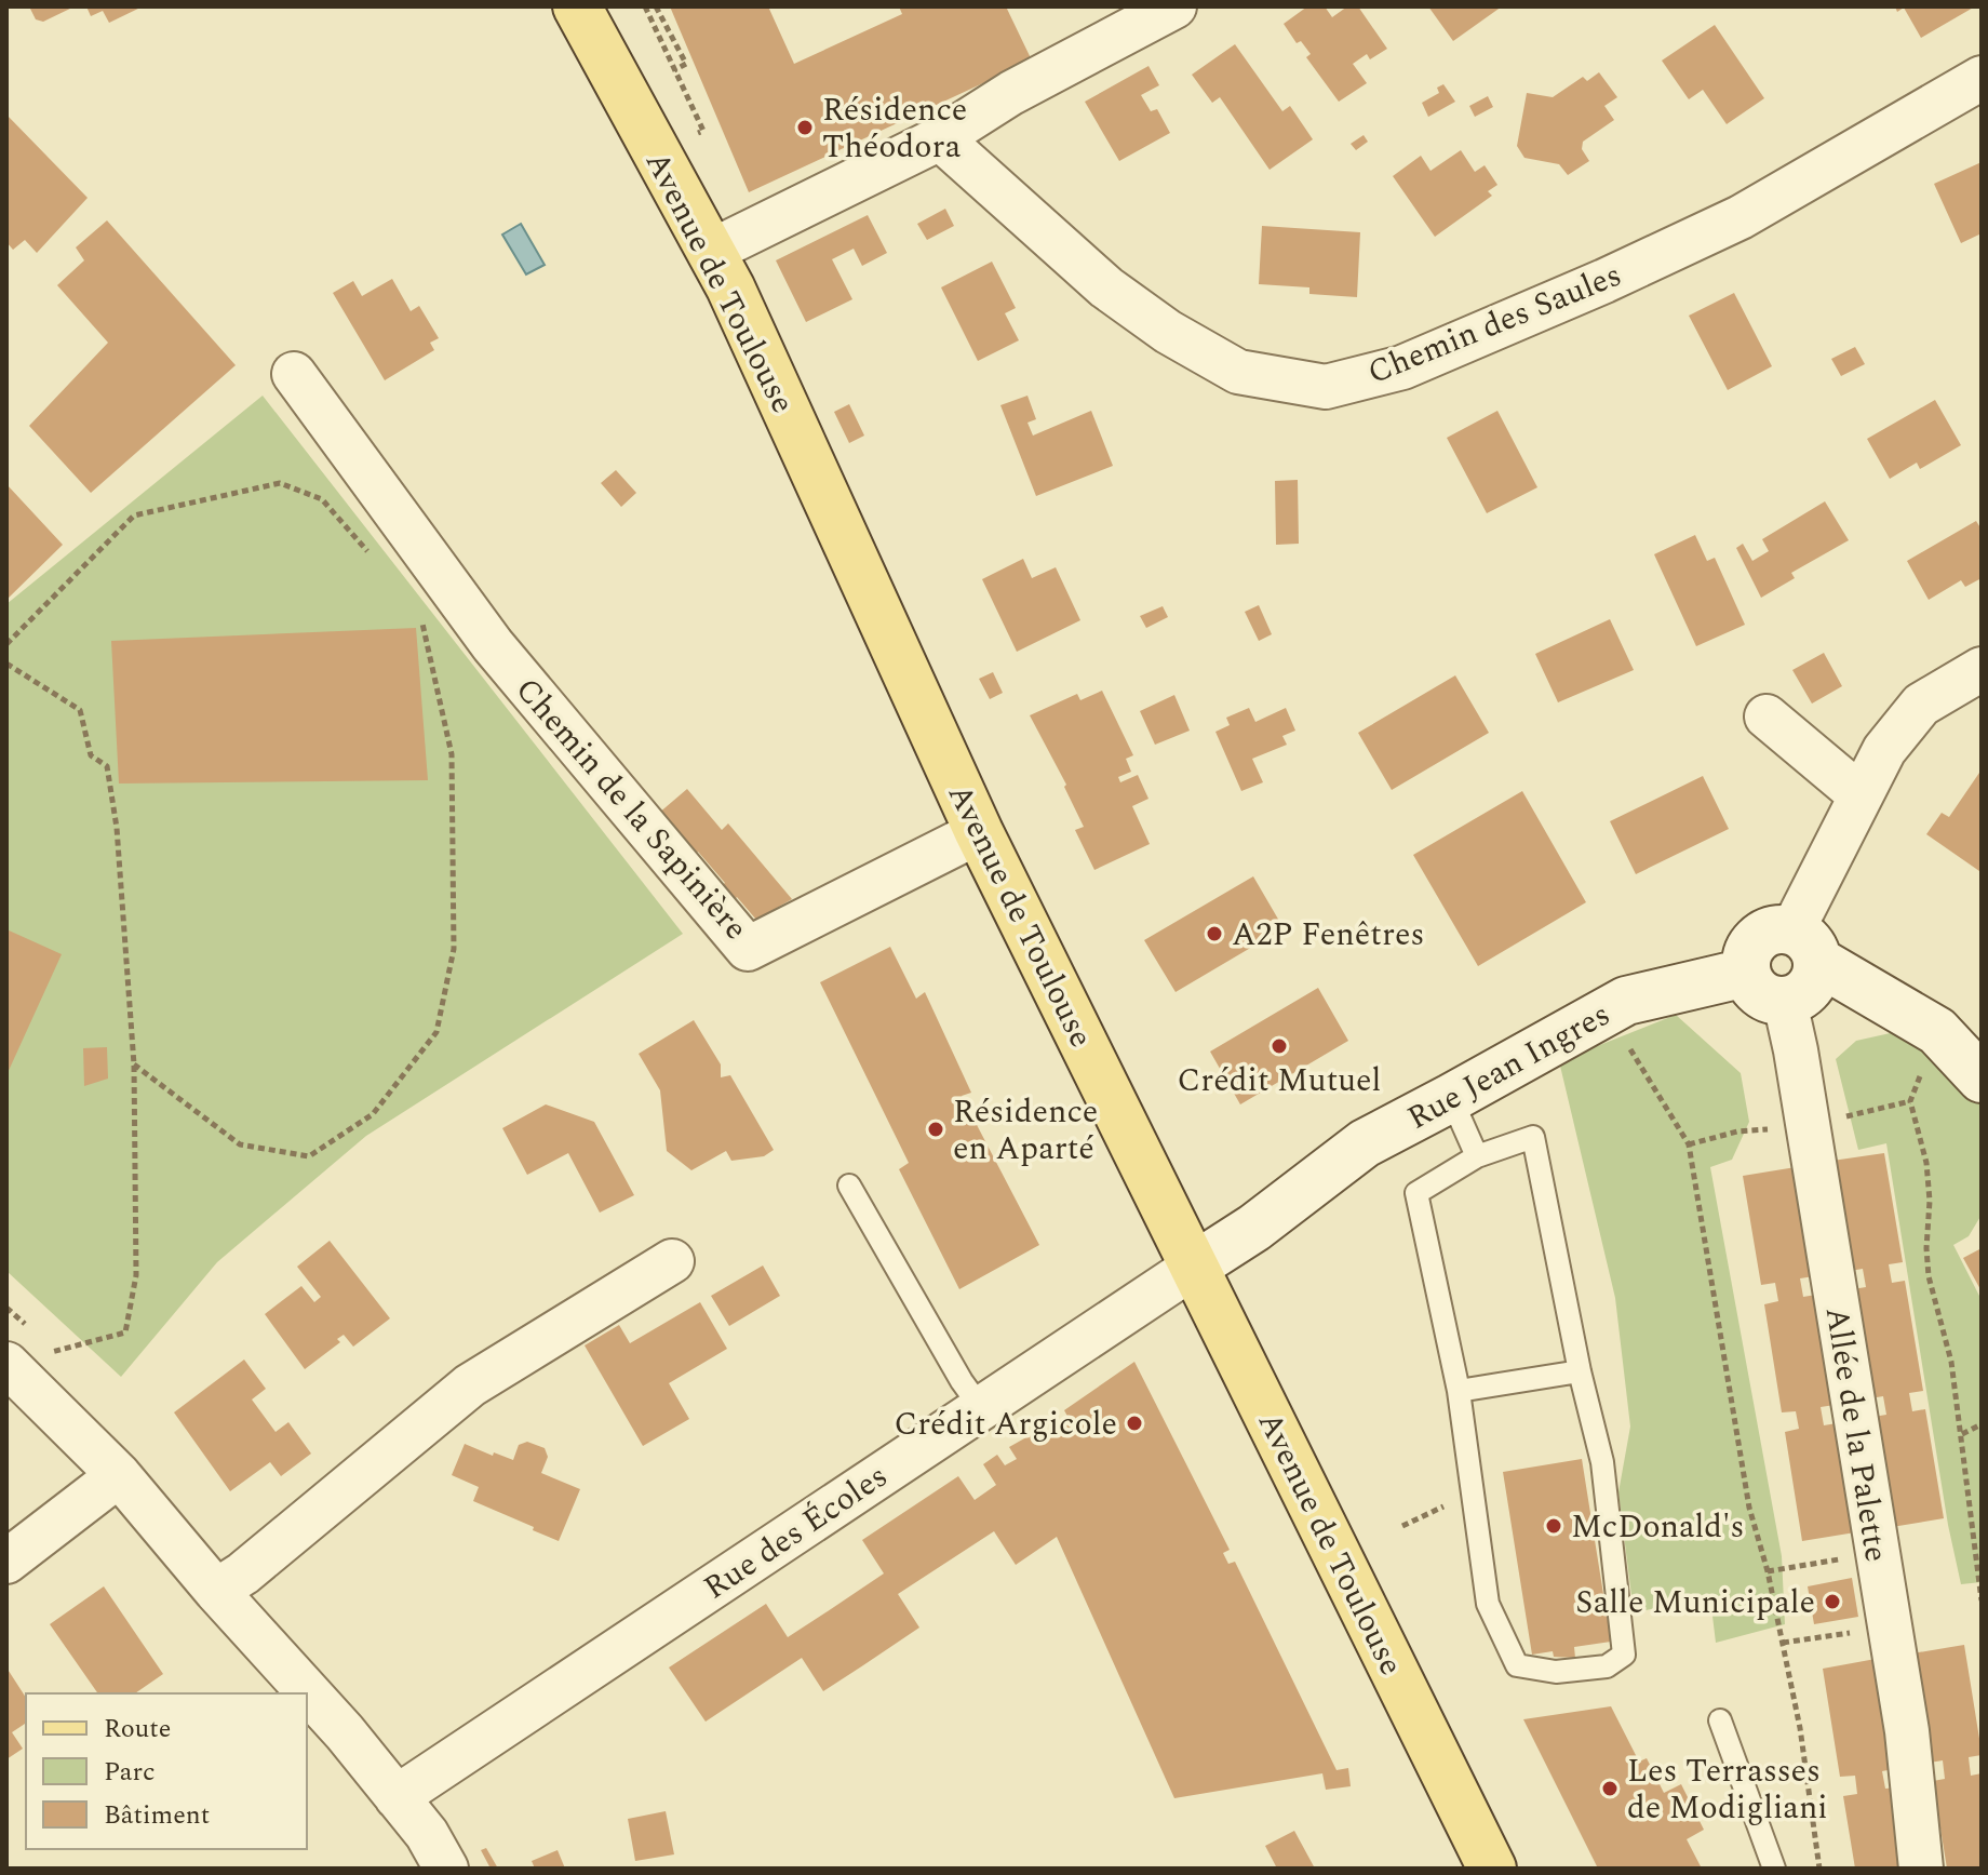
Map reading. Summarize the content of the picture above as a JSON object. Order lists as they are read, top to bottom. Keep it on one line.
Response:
{"streets":{"main road":["Avenue de Toulouse"],"street":["Chemin des Saules","Chemin de la Sapinière","Rue Jean Ingres","Allée de la Palette","Rue des Écoles"]},"crossings":[["Avenue de Toulouse","Chemin de la Sapinière"],["Avenue de Toulouse","Rue Jean Ingres"],["Avenue de Toulouse","Rue des Écoles"],["Rue Jean Ingres","Allée de la Palette"],["Rue Jean Ingres","Rue des Écoles"]],"places":["Résidence Théodora","A2P Fenêtres","Crédit Mutuel","Résidence en Aparté","Crédit Argicole","McDonald's","Salle Municipale","Les Terrasses de Modigliani"],"legend":["Route","Parc","Bâtiment"]}
